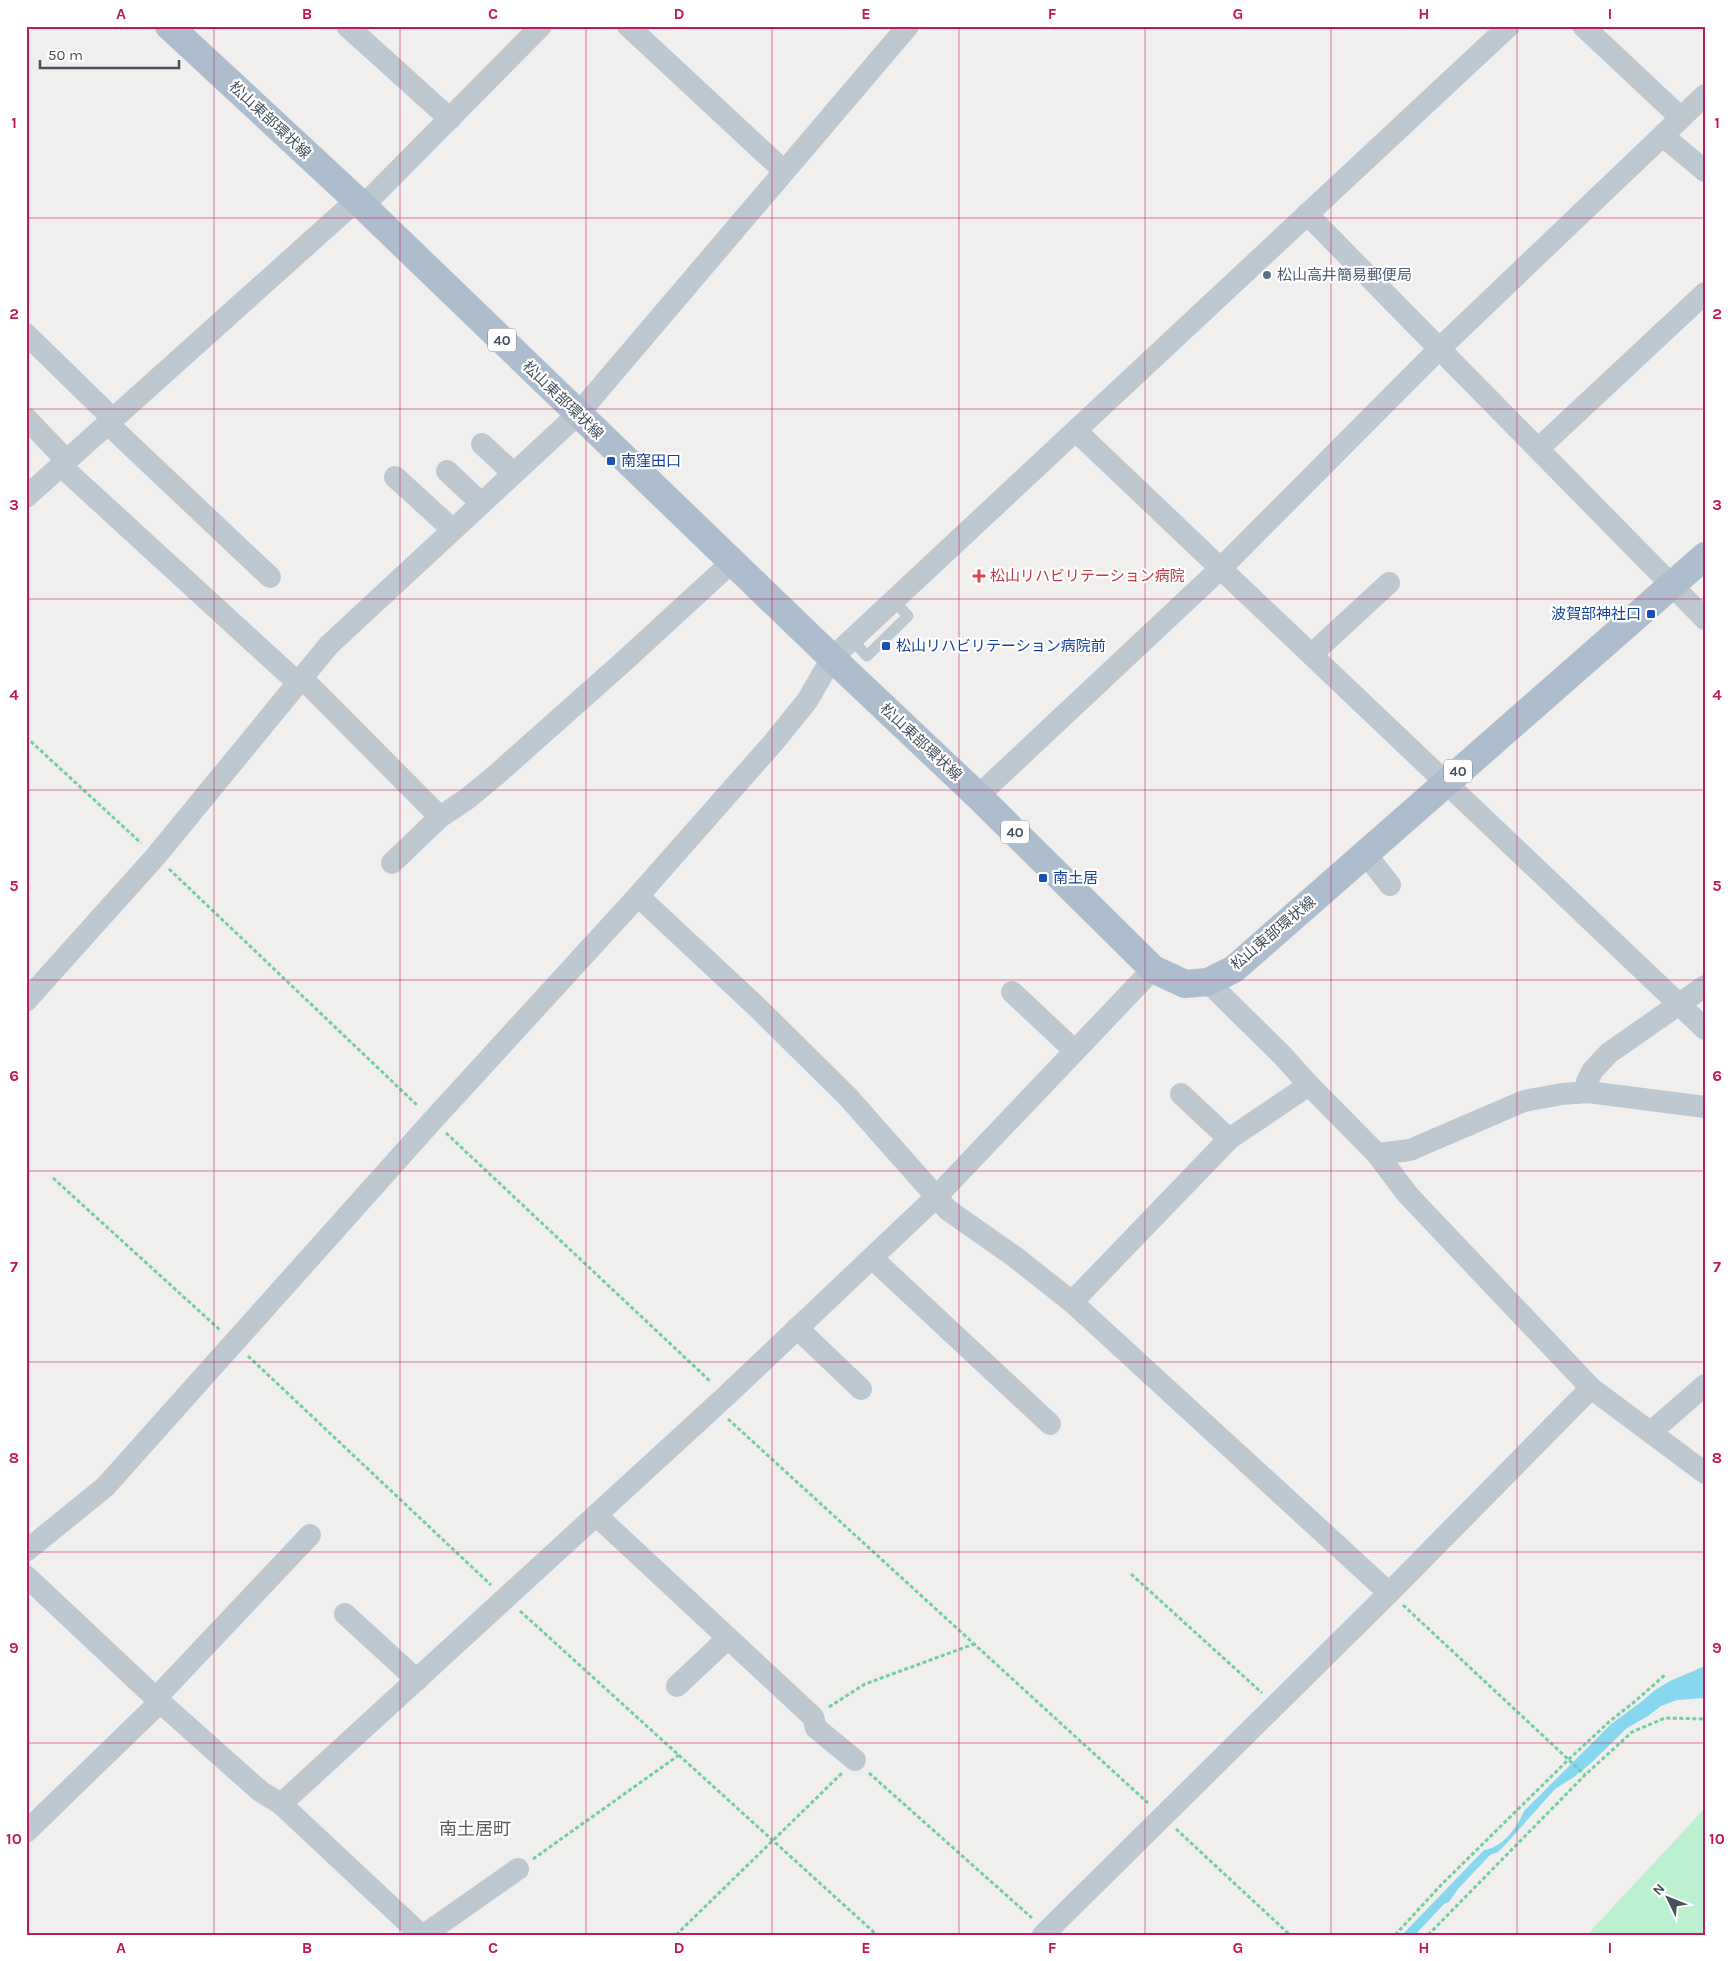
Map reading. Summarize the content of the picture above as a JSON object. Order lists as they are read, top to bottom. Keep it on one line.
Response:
{"streets":{"main road":["松山東部環状線","40"]},"districts":["南土居町"],"places":{"other":["松山高井簡易郵便局"],"transit":["南窪田口","波賀部神社口","松山リハビリテーション病院前","南土居"],"health":["松山リハビリテーション病院"]},"scale_bar":"50 m","north":"top left","grid":{"columns":["A","B","C","D","E","F","G","H","I"],"rows":["1","2","3","4","5","6","7","8","9","10"]}}
